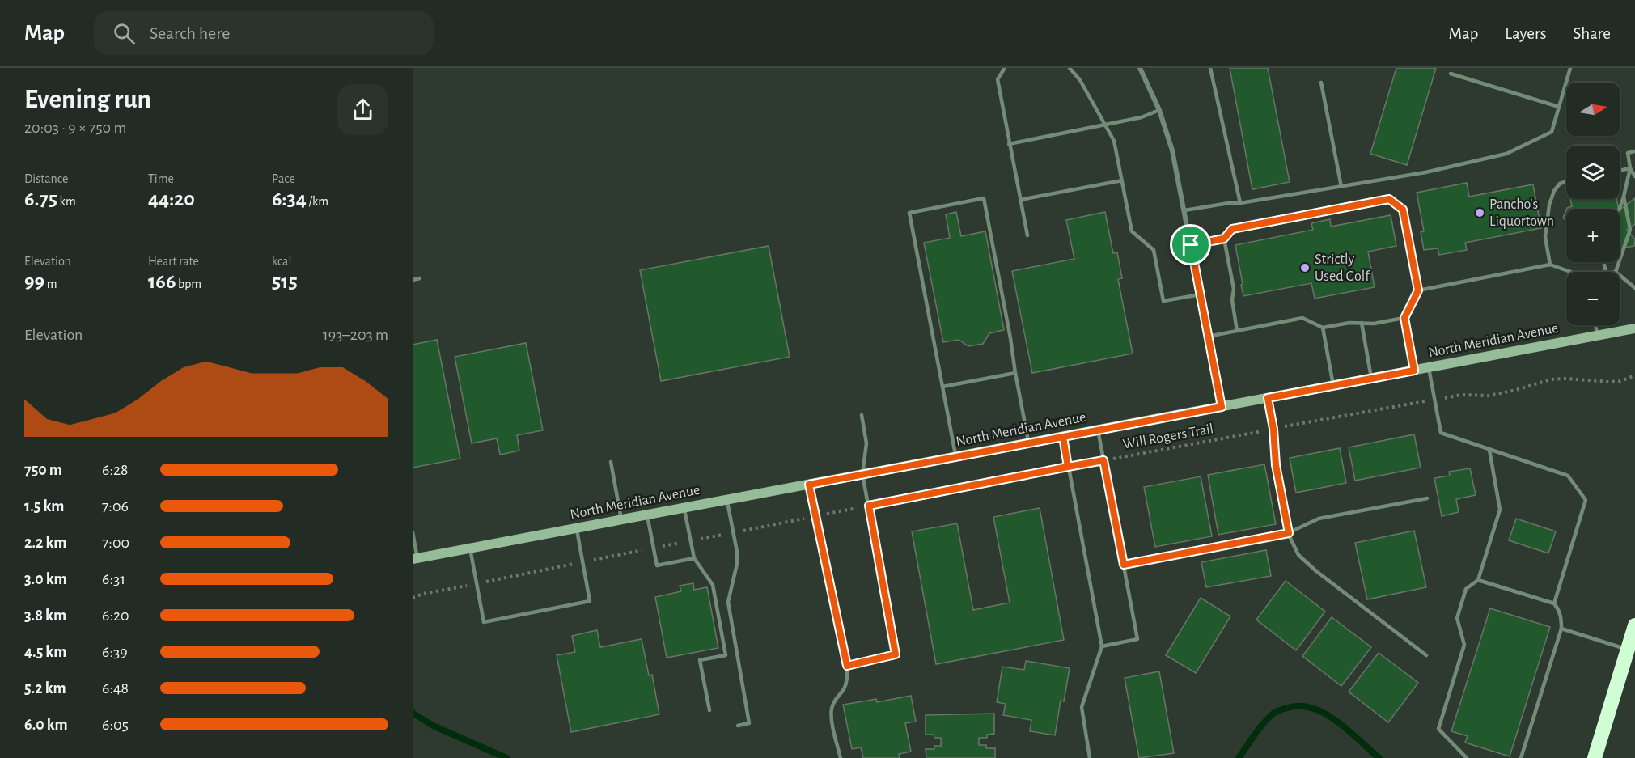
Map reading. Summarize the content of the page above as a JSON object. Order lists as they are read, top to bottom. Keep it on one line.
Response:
{"streets":{"main road":["North Meridian Avenue"],"path":["Will Rogers Trail"]},"places":["Pancho's Liquortown","Strictly Used Golf"],"north":"right","page":{"header":"Map","search":"Search here","nav":["Map","Layers","Share"],"heading":["Evening run","20:03 · 9 × 750 m"],"map_buttons":["+","−"],"stats":[["Distance","6.75 km"],["Time","44:20"],["Pace","6:34 /km"],["Elevation","99 m"],["Heart rate","166 bpm"],["kcal","515"]],"chart":["Elevation","193–203 m"],"list":[{"name":"750 m","note":"6:28"},{"name":"1.5 km","note":"7:06"},{"name":"2.2 km","note":"7:00"},{"name":"3.0 km","note":"6:31"},{"name":"3.8 km","note":"6:20"},{"name":"4.5 km","note":"6:39"},{"name":"5.2 km","note":"6:48"},{"name":"6.0 km","note":"6:05"}]}}
